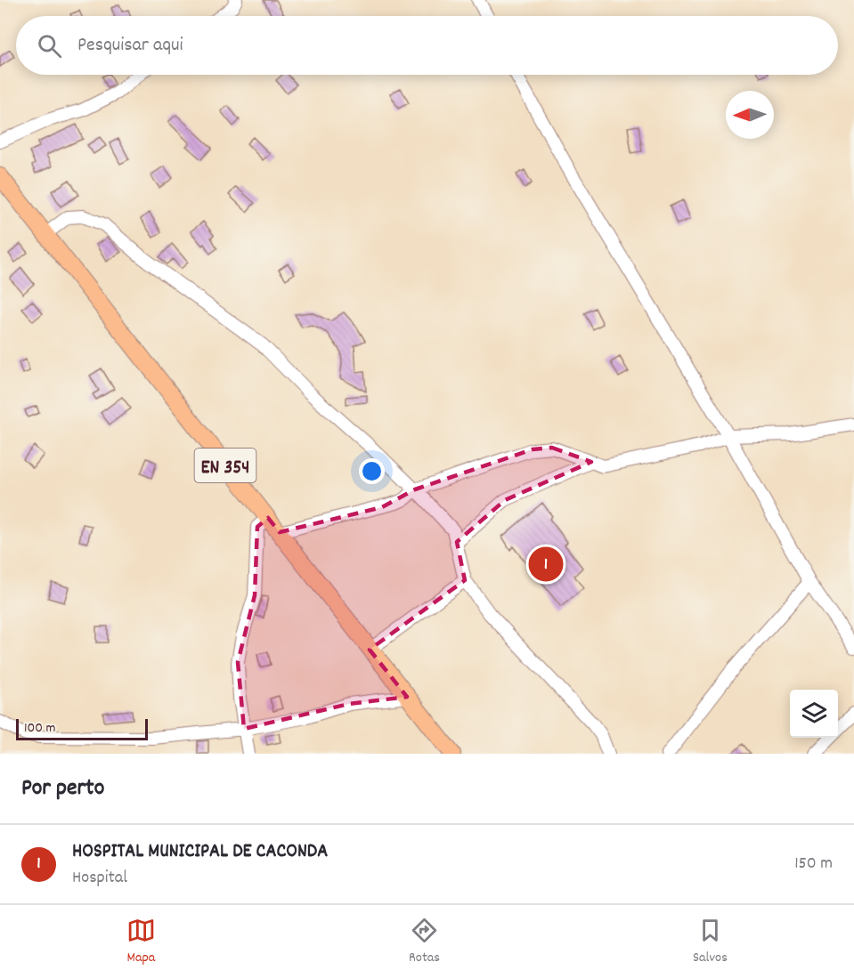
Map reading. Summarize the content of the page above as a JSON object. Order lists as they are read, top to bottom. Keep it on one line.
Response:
{"streets":{"main road":["EN 354"]},"scale_bar":"100 m","north":"left","page":{"search":"Pesquisar aqui","pins":"1","scale":"100 m","heading":"Por perto","list":[{"mark":"1","name":"HOSPITAL MUNICIPAL DE CACONDA","note":"Hospital","value":"150 m"}],"nav":["Mapa","Rotas","Salvos"]}}
